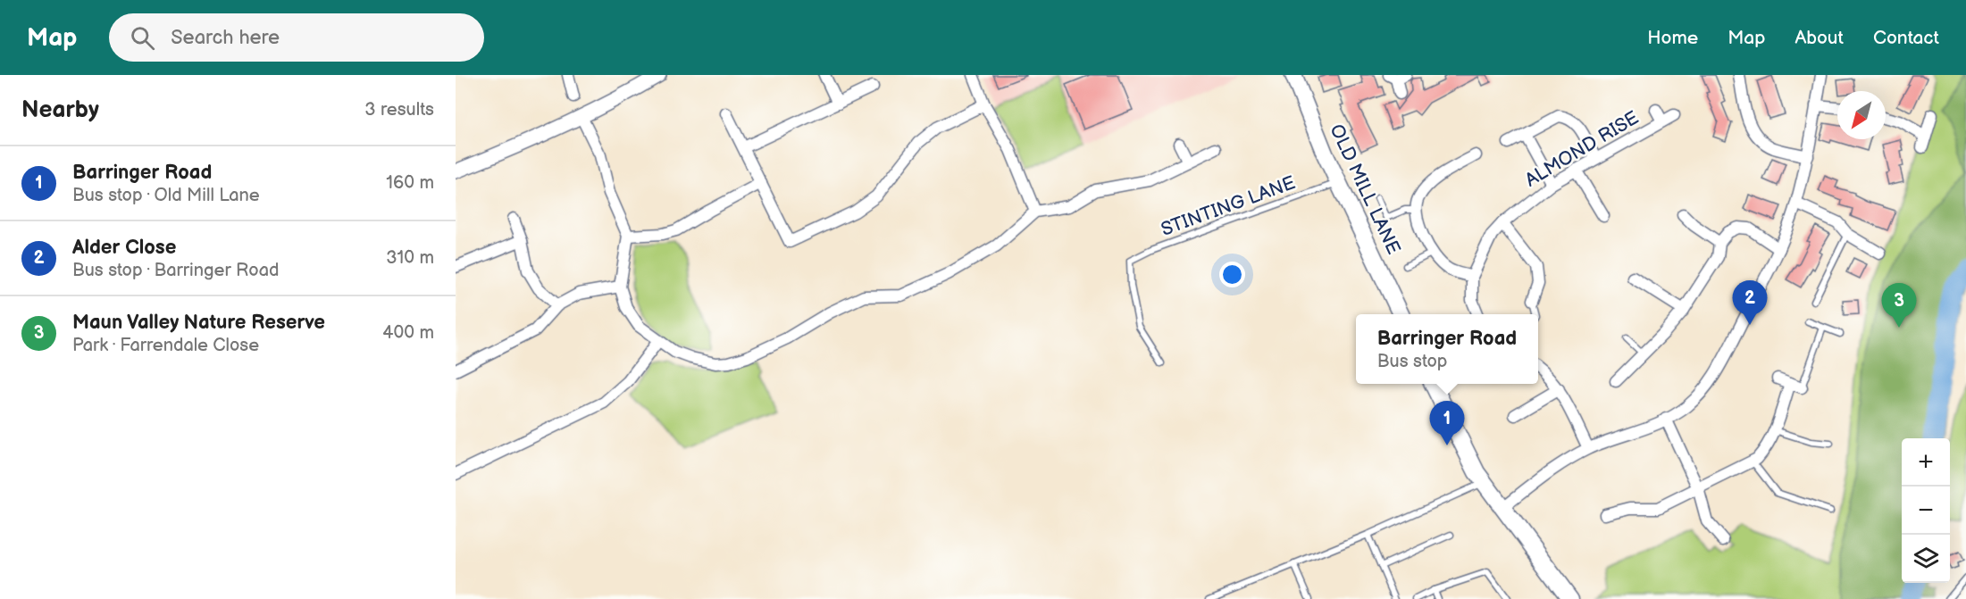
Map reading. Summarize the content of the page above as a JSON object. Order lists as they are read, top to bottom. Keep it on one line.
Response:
{"streets":{"main road":["OLD MILL LANE"],"street":["ALMOND RISE"],"lane":["STINTING LANE"]},"crossings":[["OLD MILL LANE","STINTING LANE"]],"north":"bottom left","page":{"header":"Map","search":"Search here","nav":["Home","Map","About","Contact"],"heading":["Nearby","3 results"],"list":[{"mark":"1","name":"Barringer Road","note":"Bus stop · Old Mill Lane","value":"160 m"},{"mark":"2","name":"Alder Close","note":"Bus stop · Barringer Road","value":"310 m"},{"mark":"3","name":"Maun Valley Nature Reserve","note":"Park · Farrendale Close","value":"400 m"}],"pins":["2","3","1"],"popup":["Barringer Road","Bus stop"],"map_buttons":["+","−"]}}
